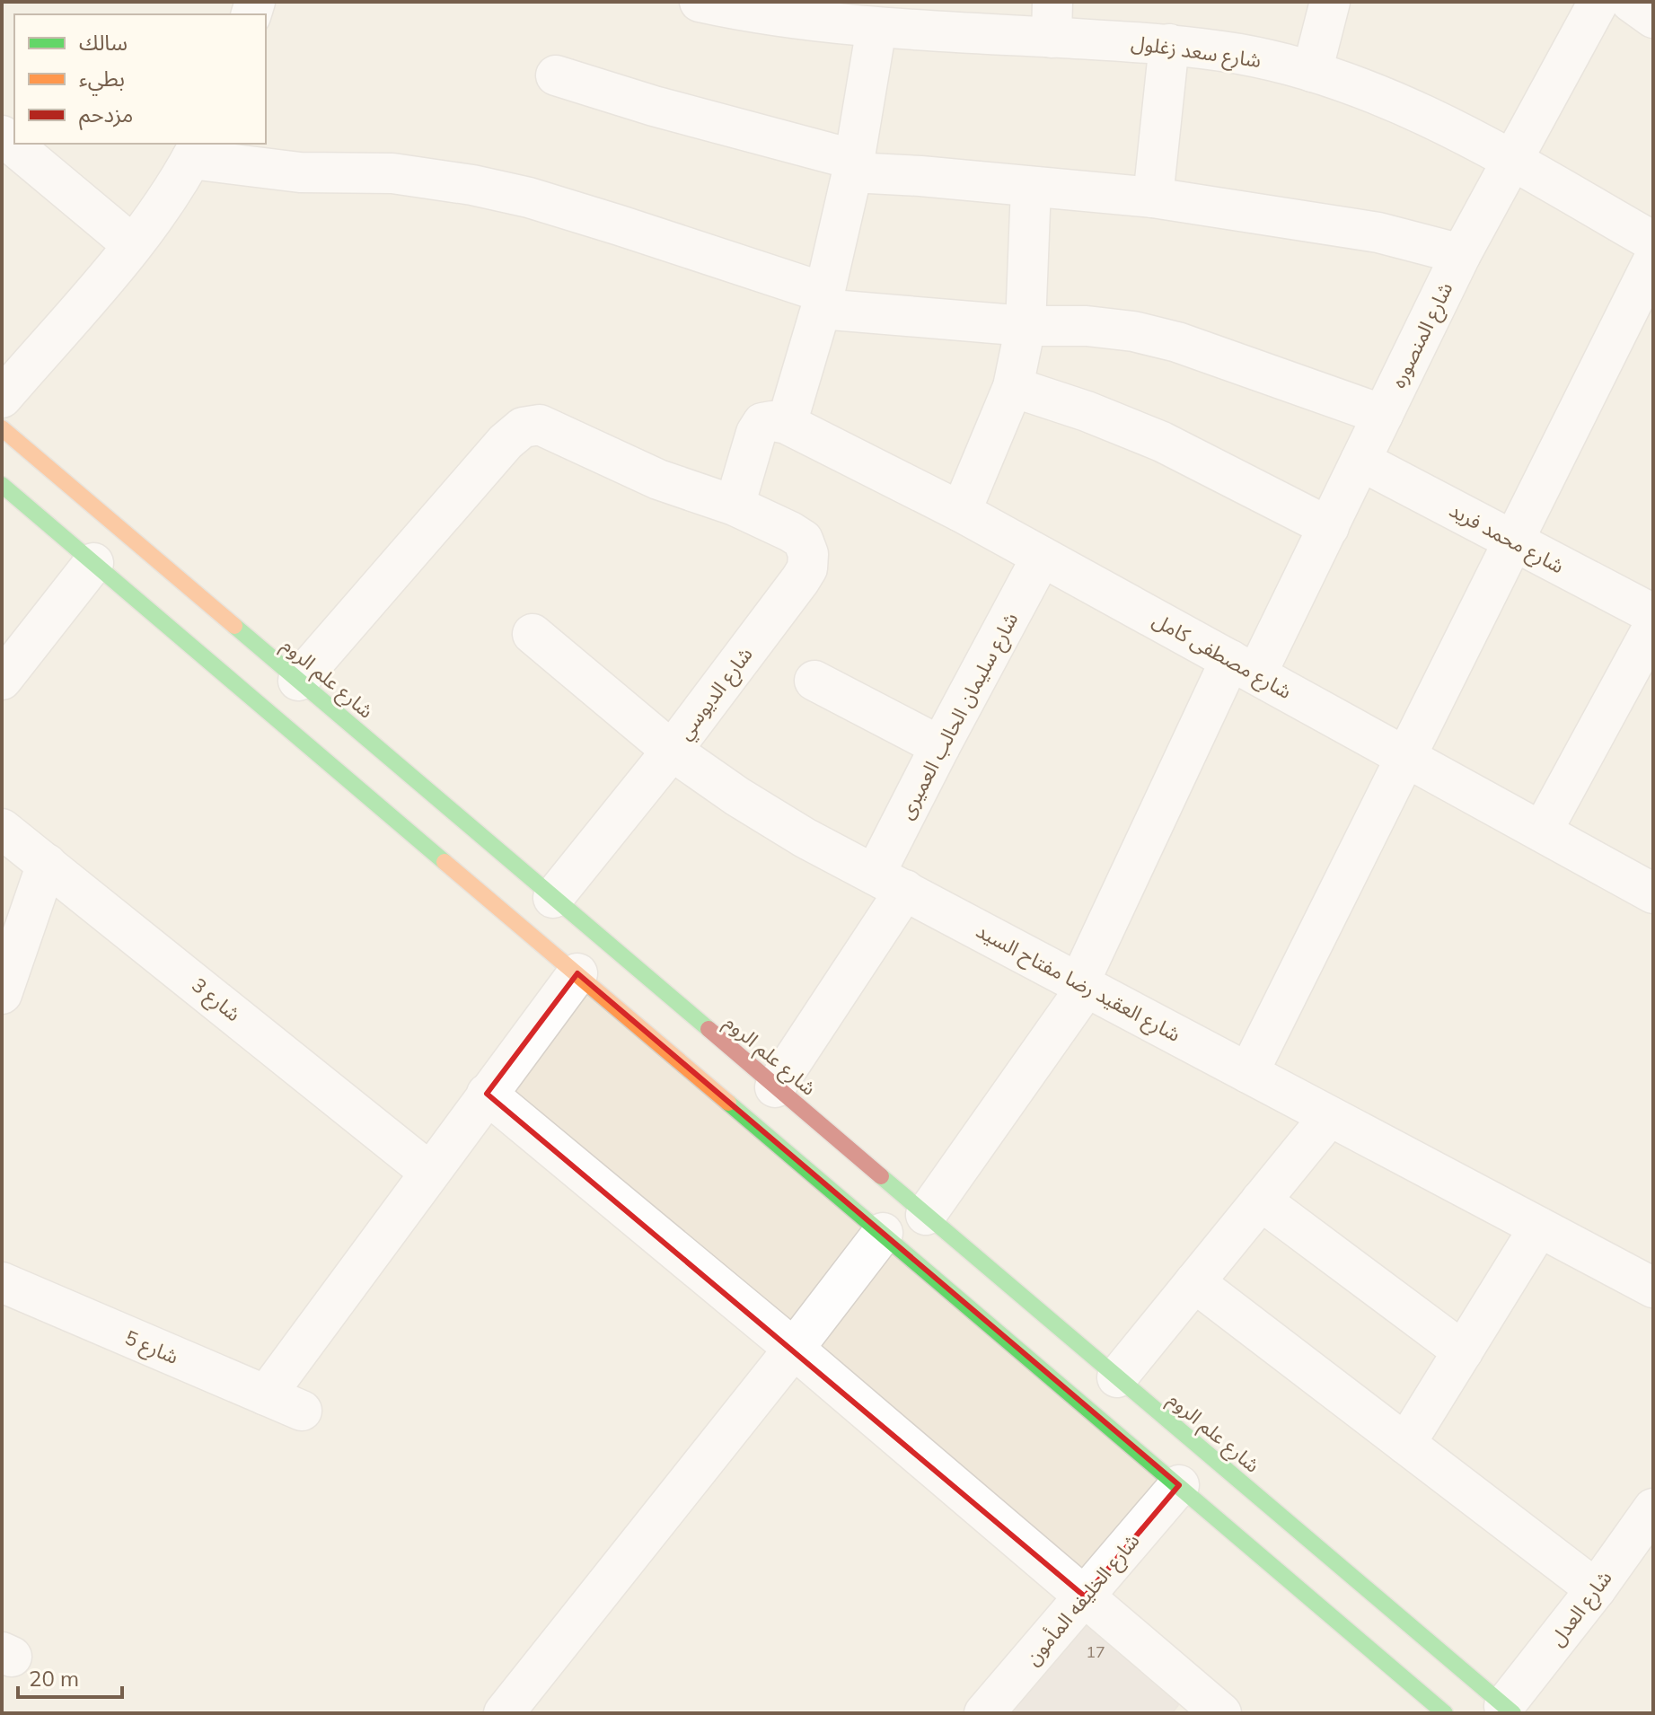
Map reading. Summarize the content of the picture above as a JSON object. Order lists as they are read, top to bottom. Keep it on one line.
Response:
{"streets":{"street":["شارع سعد زغلول","شارع المنصوره","شارع محمد فريد","شارع مصطفى كامل","شارع علم الروم","شارع الديوسي","شارع سليمان الحالب العميرى","شارع العقيد رضا مفتاح السيد","شارع 3","شارع 5","شارع الخليفه المأمون","شارع العدل"]},"crossings":[["شارع سعد زغلول","شارع المنصوره"],["شارع المنصوره","شارع محمد فريد"],["شارع المنصوره","شارع مصطفى كامل"],["شارع المنصوره","شارع علم الروم"],["شارع المنصوره","شارع العقيد رضا مفتاح السيد"],["شارع مصطفى كامل","شارع سليمان الحالب العميرى"],["شارع علم الروم","شارع الديوسي"],["شارع علم الروم","شارع سليمان الحالب العميرى"],["شارع علم الروم","شارع الخليفه المأمون"],["شارع علم الروم","شارع العدل"],["شارع الديوسي","شارع العقيد رضا مفتاح السيد"],["شارع سليمان الحالب العميرى","شارع العقيد رضا مفتاح السيد"]],"house_numbers":["17"],"legend":["سالك","بطيء","مزدحم"],"scale_bar":"20 m"}
